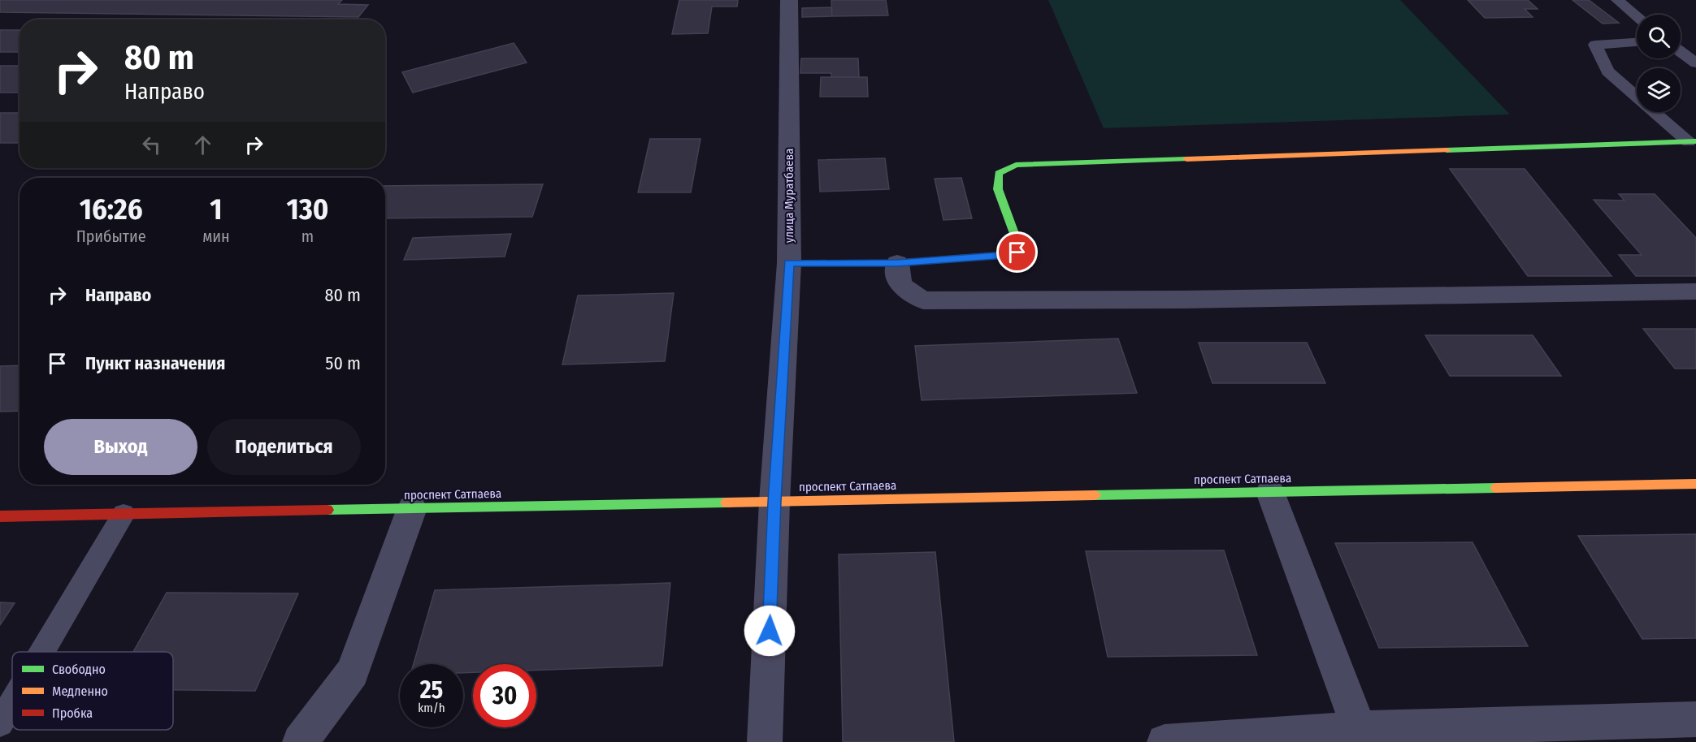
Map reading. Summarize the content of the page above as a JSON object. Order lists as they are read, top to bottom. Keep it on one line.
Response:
{"streets":{"street":["улица Муратбаева","проспект Сатпаева"]},"crossings":[["улица Муратбаева","проспект Сатпаева"]],"legend":["Свободно","Медленно","Пробка"],"page":{"turn":["80 m","Направо"],"eta":["16:26","Прибытие","1","мин","130","m"],"list":[{"name":"Направо","value":"80 m"},{"name":"Пункт назначения","value":"50 m"}],"buttons":["Выход","Поделиться"],"speed":"25 km/h","limit":"30"}}
